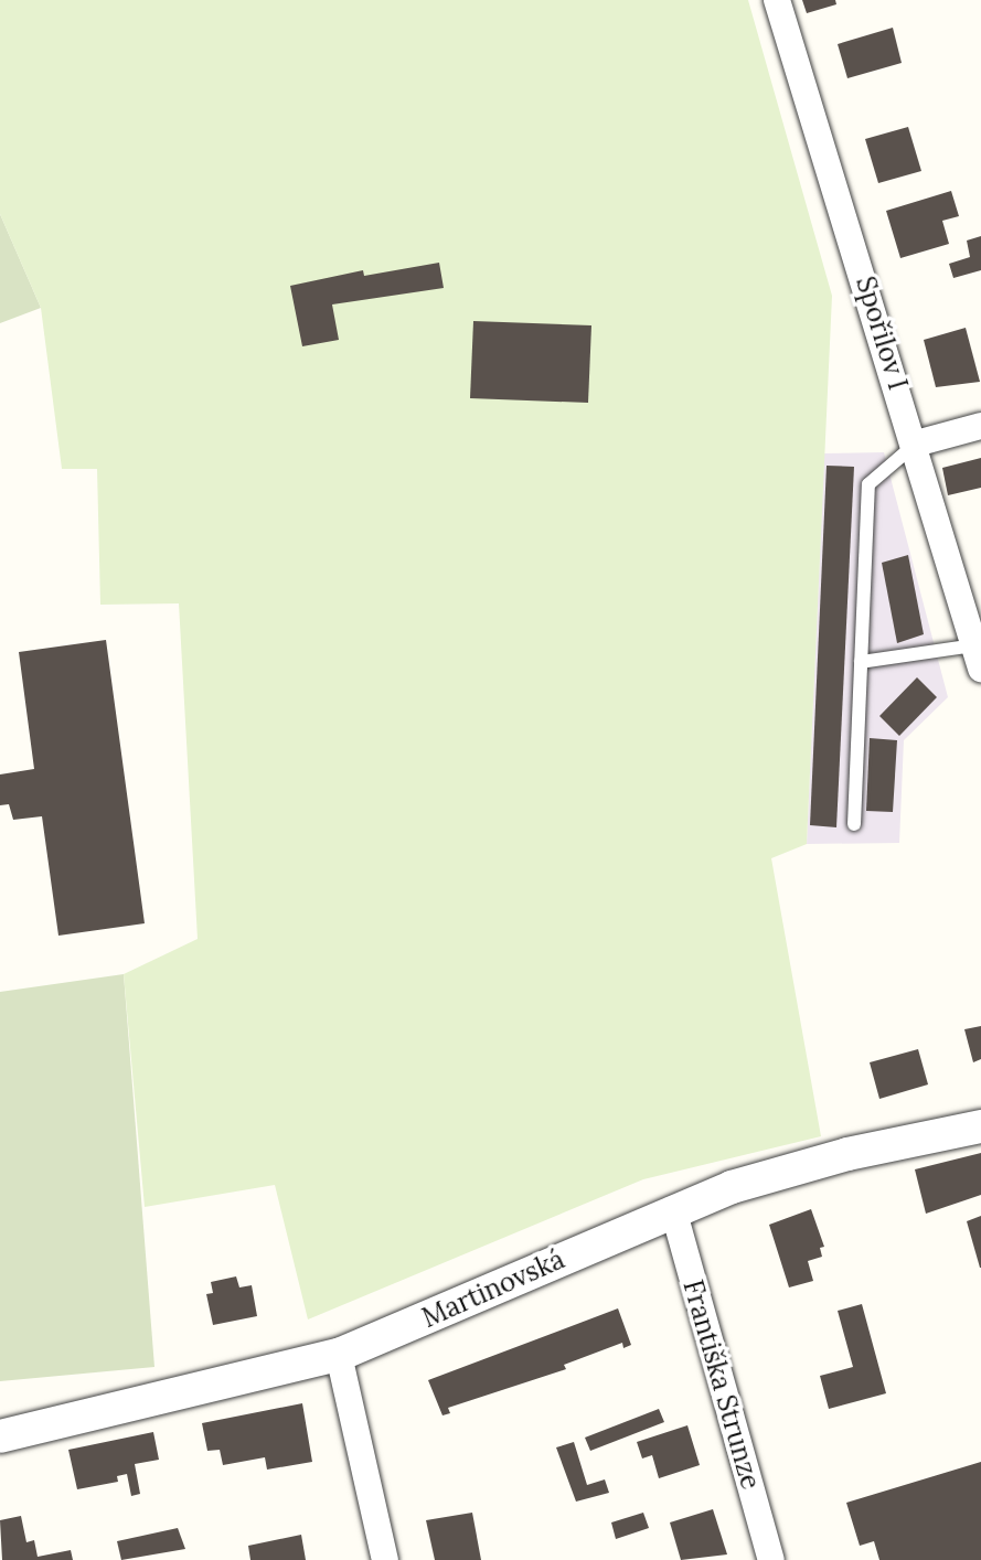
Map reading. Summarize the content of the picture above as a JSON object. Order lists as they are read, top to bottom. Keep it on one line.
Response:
{"streets":{"street":["Spořilov I","Martinovská","Františka Strunze"]},"crossings":[["Martinovská","Františka Strunze"]]}
